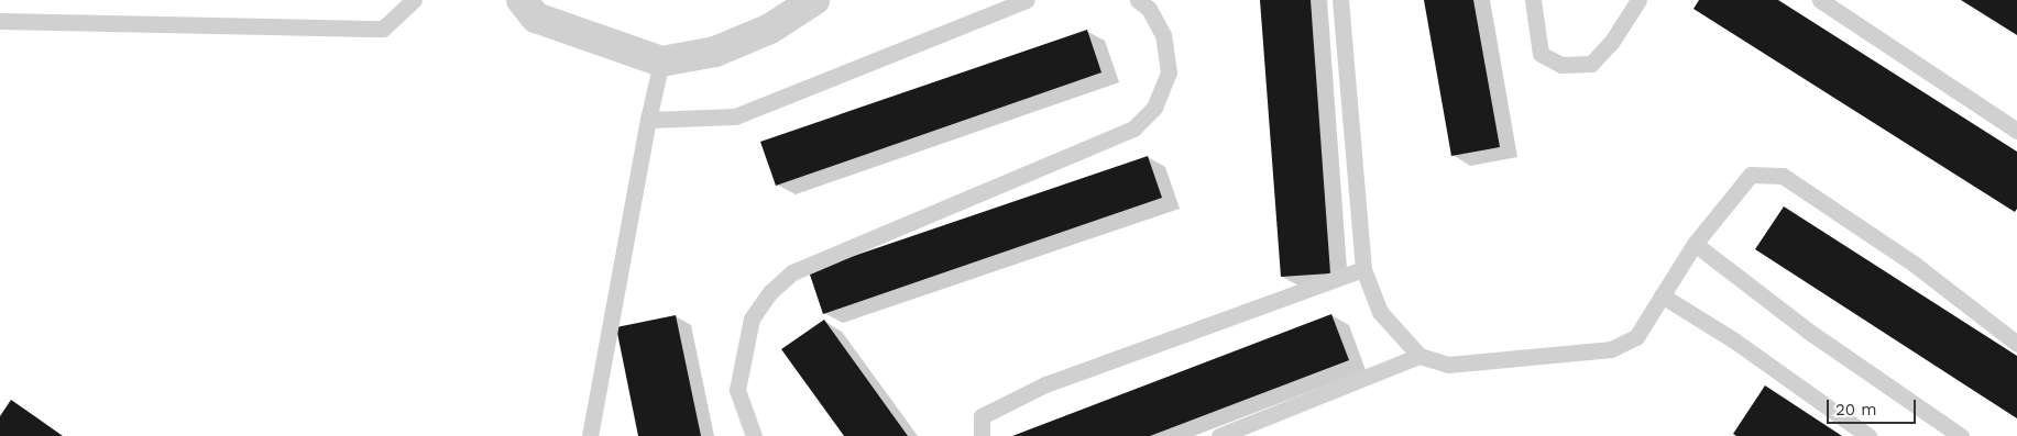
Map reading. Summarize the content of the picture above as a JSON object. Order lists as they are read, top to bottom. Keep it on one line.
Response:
{"scale_bar":"20 m"}
